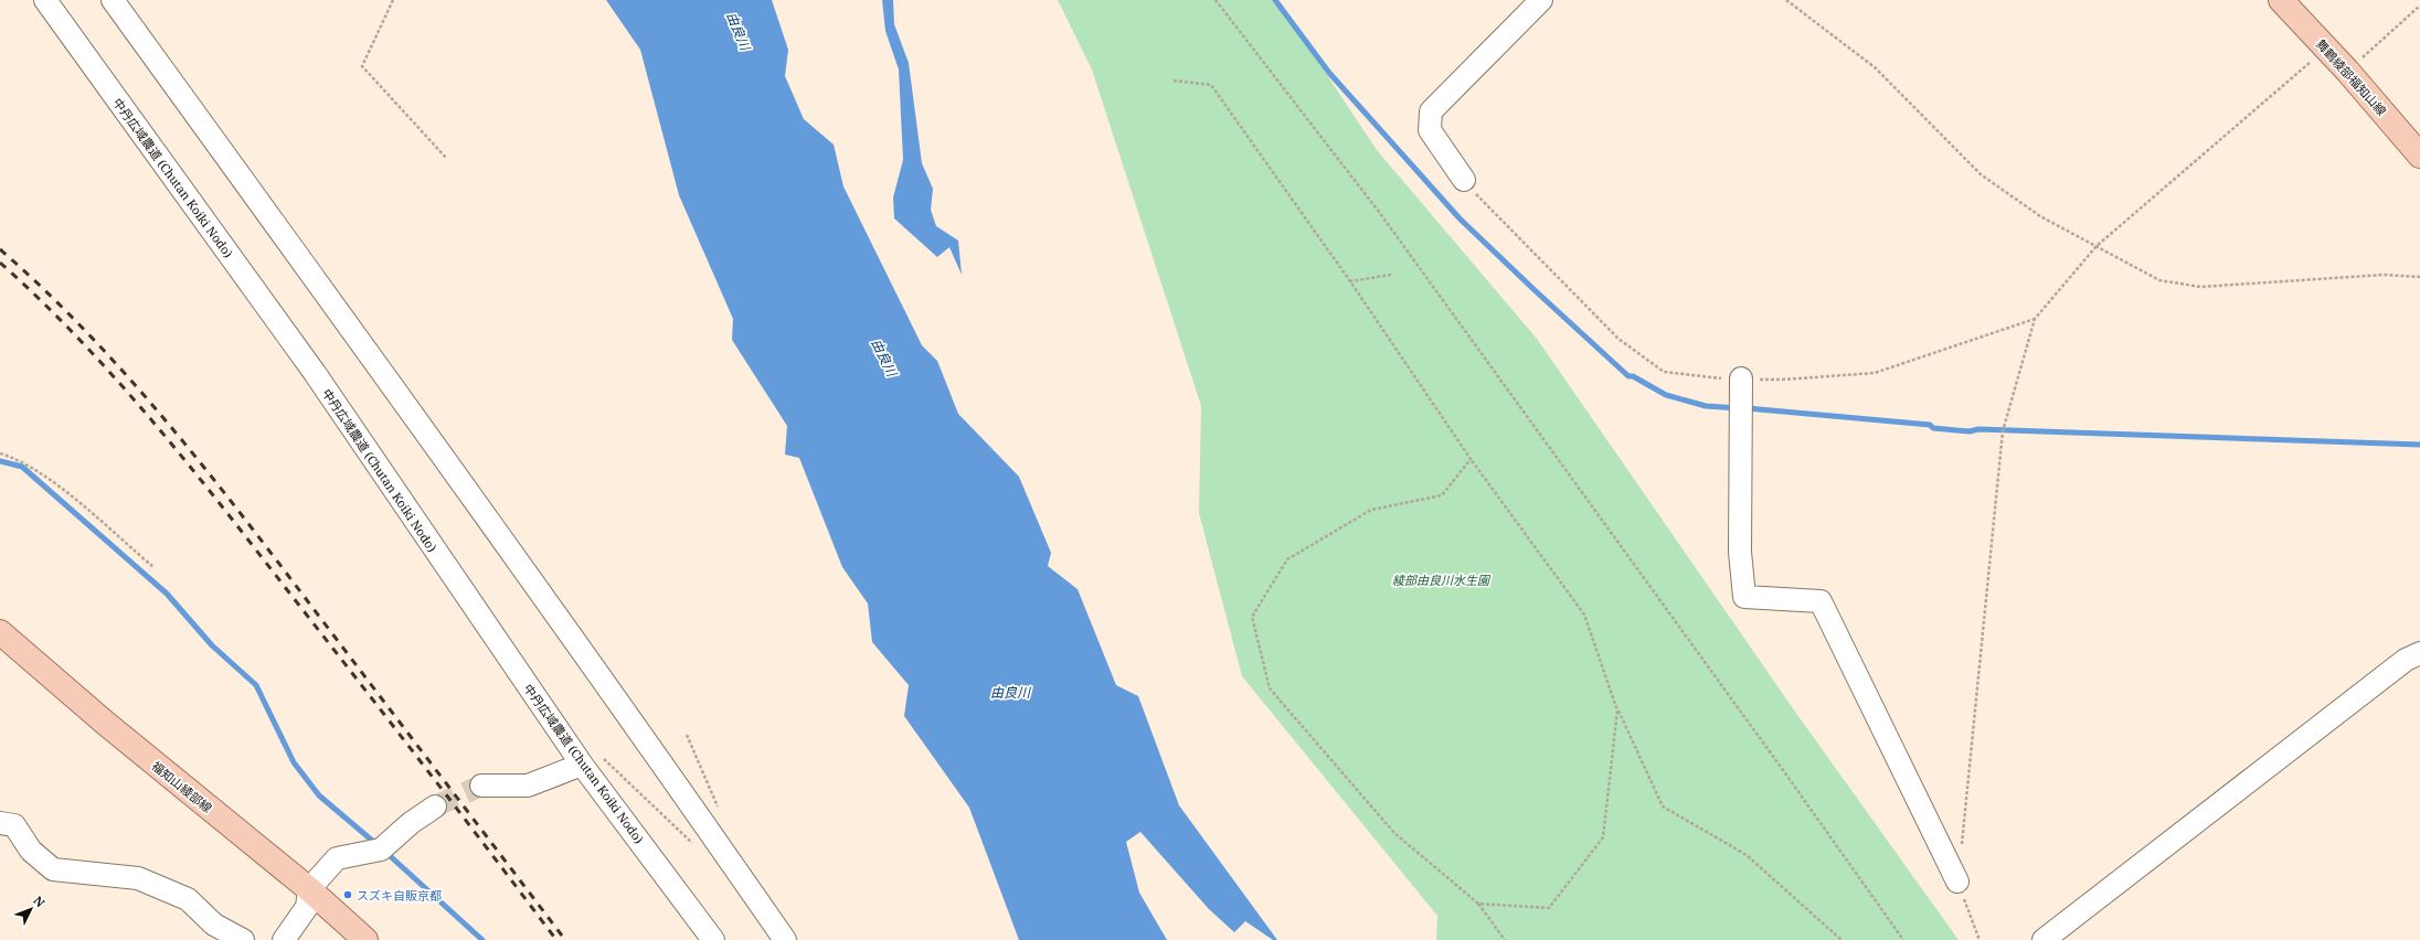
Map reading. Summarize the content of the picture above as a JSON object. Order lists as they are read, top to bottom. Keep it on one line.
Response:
{"streets":{"main road":["舞鶴綾部福知山線","福知山綾部線"],"street":["中丹広域農道 (Chutan Koiki Nodo)"]},"water":["由良川"],"parks":["綾部由良川水生園"],"places":["スズキ自販京都"],"north":"top right"}
